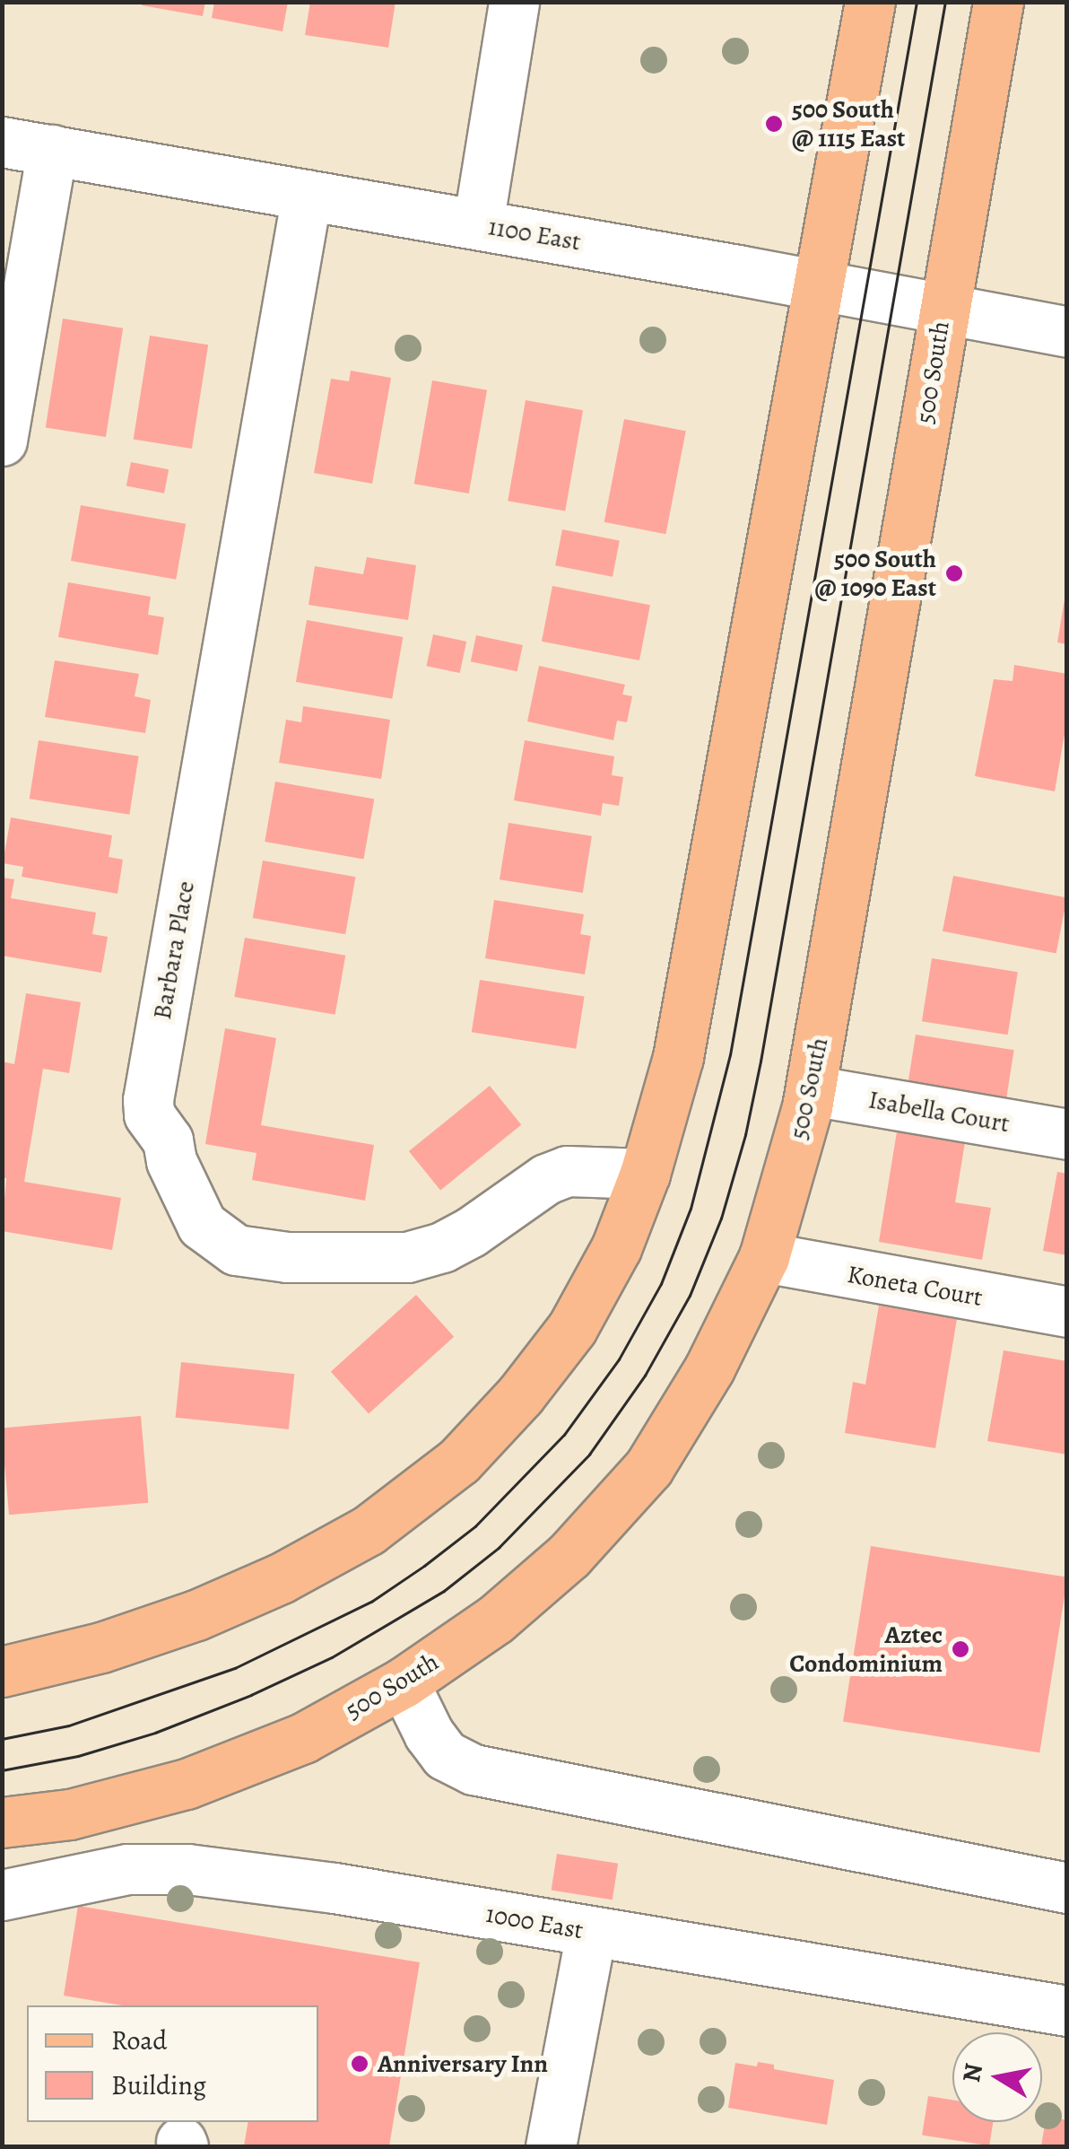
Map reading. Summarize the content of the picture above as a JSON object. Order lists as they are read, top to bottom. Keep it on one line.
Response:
{"streets":{"main road":["500 South"],"street":["1100 East","Barbara Place","Isabella Court","Koneta Court","1000 East"]},"crossings":[["1100 East","500 South"],["1100 East","Barbara Place"],["500 South","Isabella Court"],["500 South","Koneta Court"]],"places":["500 South @ 1115 East","500 South @ 1090 East","Aztec Condominium","Anniversary Inn"],"legend":["Road","Building"],"north":"left"}
